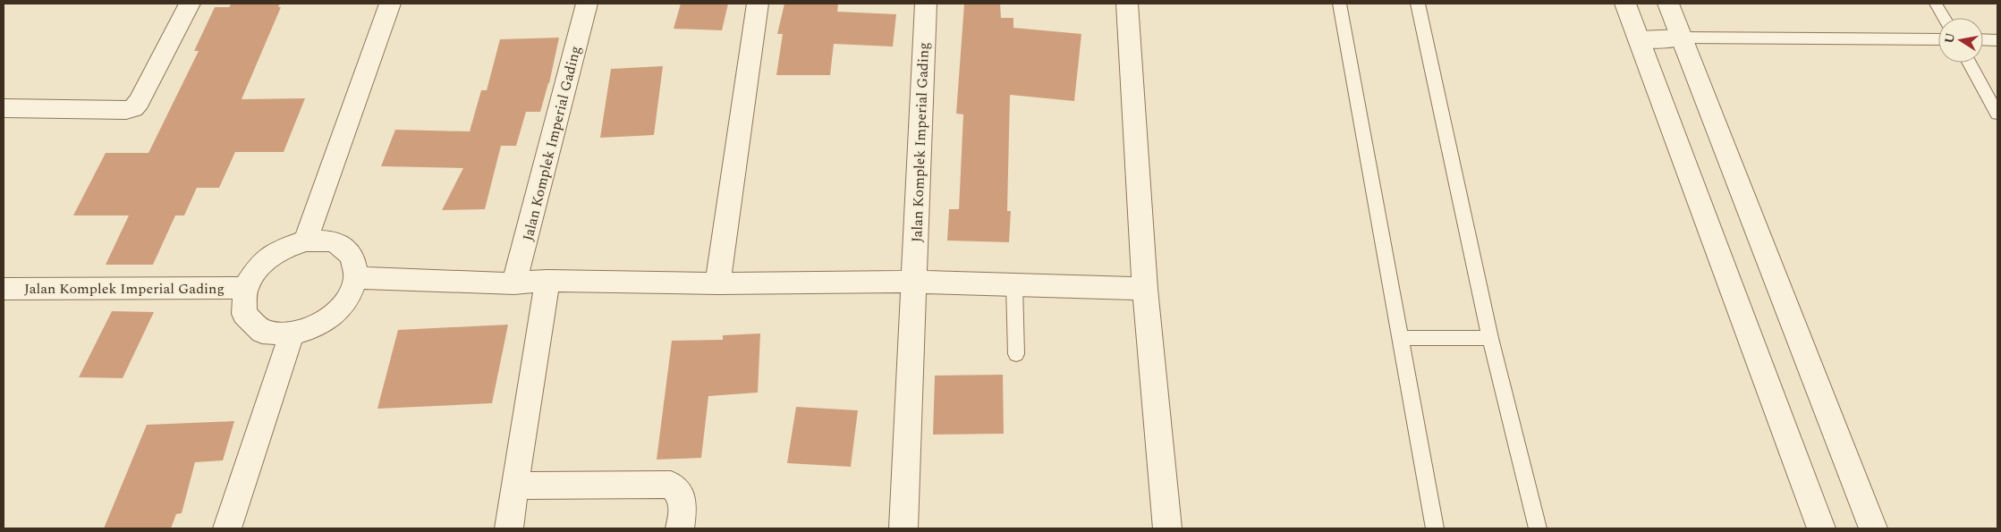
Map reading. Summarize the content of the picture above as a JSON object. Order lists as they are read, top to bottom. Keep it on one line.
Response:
{"streets":{"street":["Jalan Komplek Imperial Gading"]},"north":"left"}
